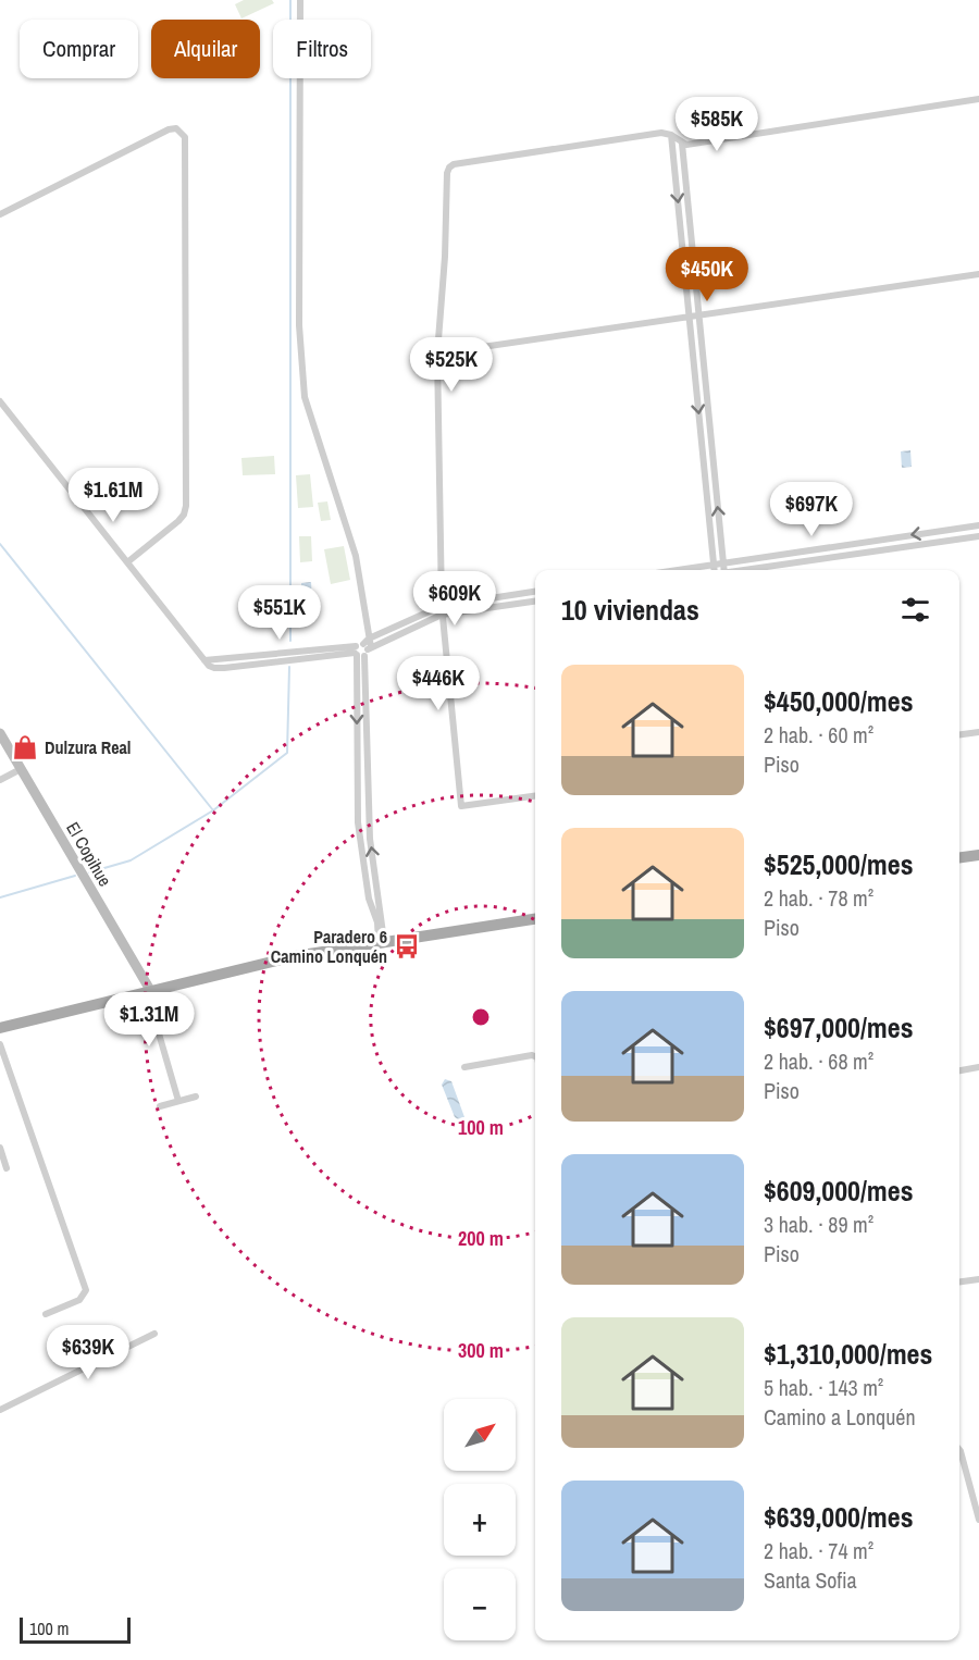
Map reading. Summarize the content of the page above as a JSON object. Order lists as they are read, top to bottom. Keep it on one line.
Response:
{"streets":{"main road":["El Copihue"]},"places":{"shop":["Dulzura Real"],"bus stop":["Paradero 6 Camino Lonquén"]},"scale_bar":"100 m","north":"top right","page":{"chip":["Comprar","Alquilar","Filtros"],"price":["$585K","$450K","$525K","$1.61M","$697K","$609K","$551K","$446K","$1.31M","$639K"],"heading":"10 viviendas","list":[{"name":"$450,000/mes","note":"2 hab. · 60 m² · Piso"},{"name":"$525,000/mes","note":"2 hab. · 78 m² · Piso"},{"name":"$697,000/mes","note":"2 hab. · 68 m² · Piso"},{"name":"$609,000/mes","note":"3 hab. · 89 m² · Piso"},{"name":"$1,310,000/mes","note":"5 hab. · 143 m² · Camino a Lonquén"},{"name":"$639,000/mes","note":"2 hab. · 74 m² · Santa Sofia"}],"map_buttons":["+","−"],"scale":"100 m"},"rings":["100 m","200 m","300 m"]}
